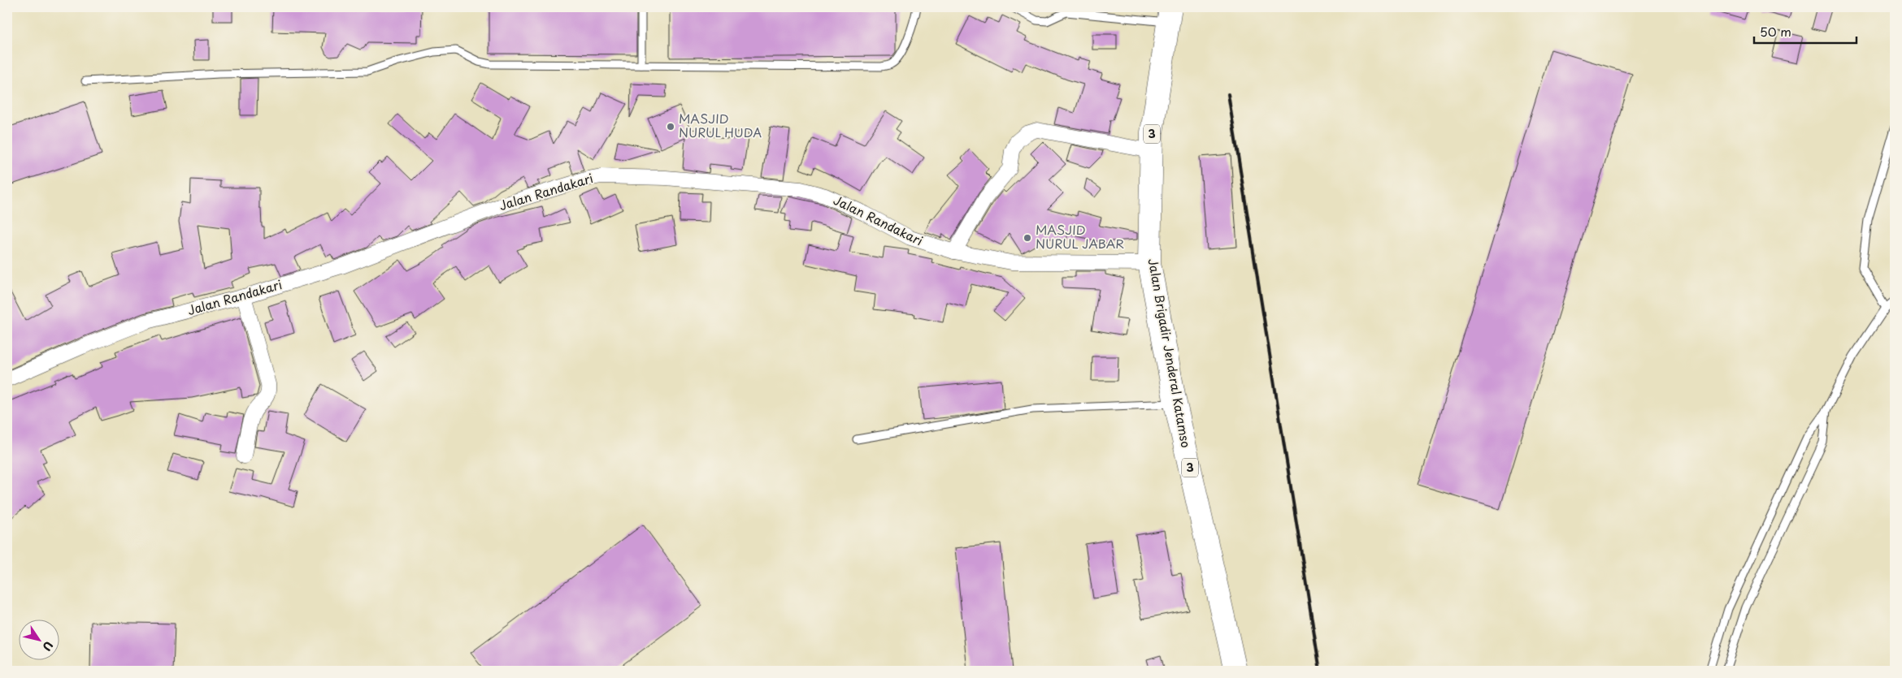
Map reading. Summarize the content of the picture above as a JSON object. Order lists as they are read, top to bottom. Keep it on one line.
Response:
{"streets":{"highway":["3","Jalan Brigadir Jenderal Katamso"],"street":["Jalan Randakari"]},"crossings":[["Jalan Randakari","Jalan Brigadir Jenderal Katamso"]],"places":["MASJID NURUL HUDA","MASJID NURUL JABAR"],"scale_bar":"50 m","north":"bottom right"}
